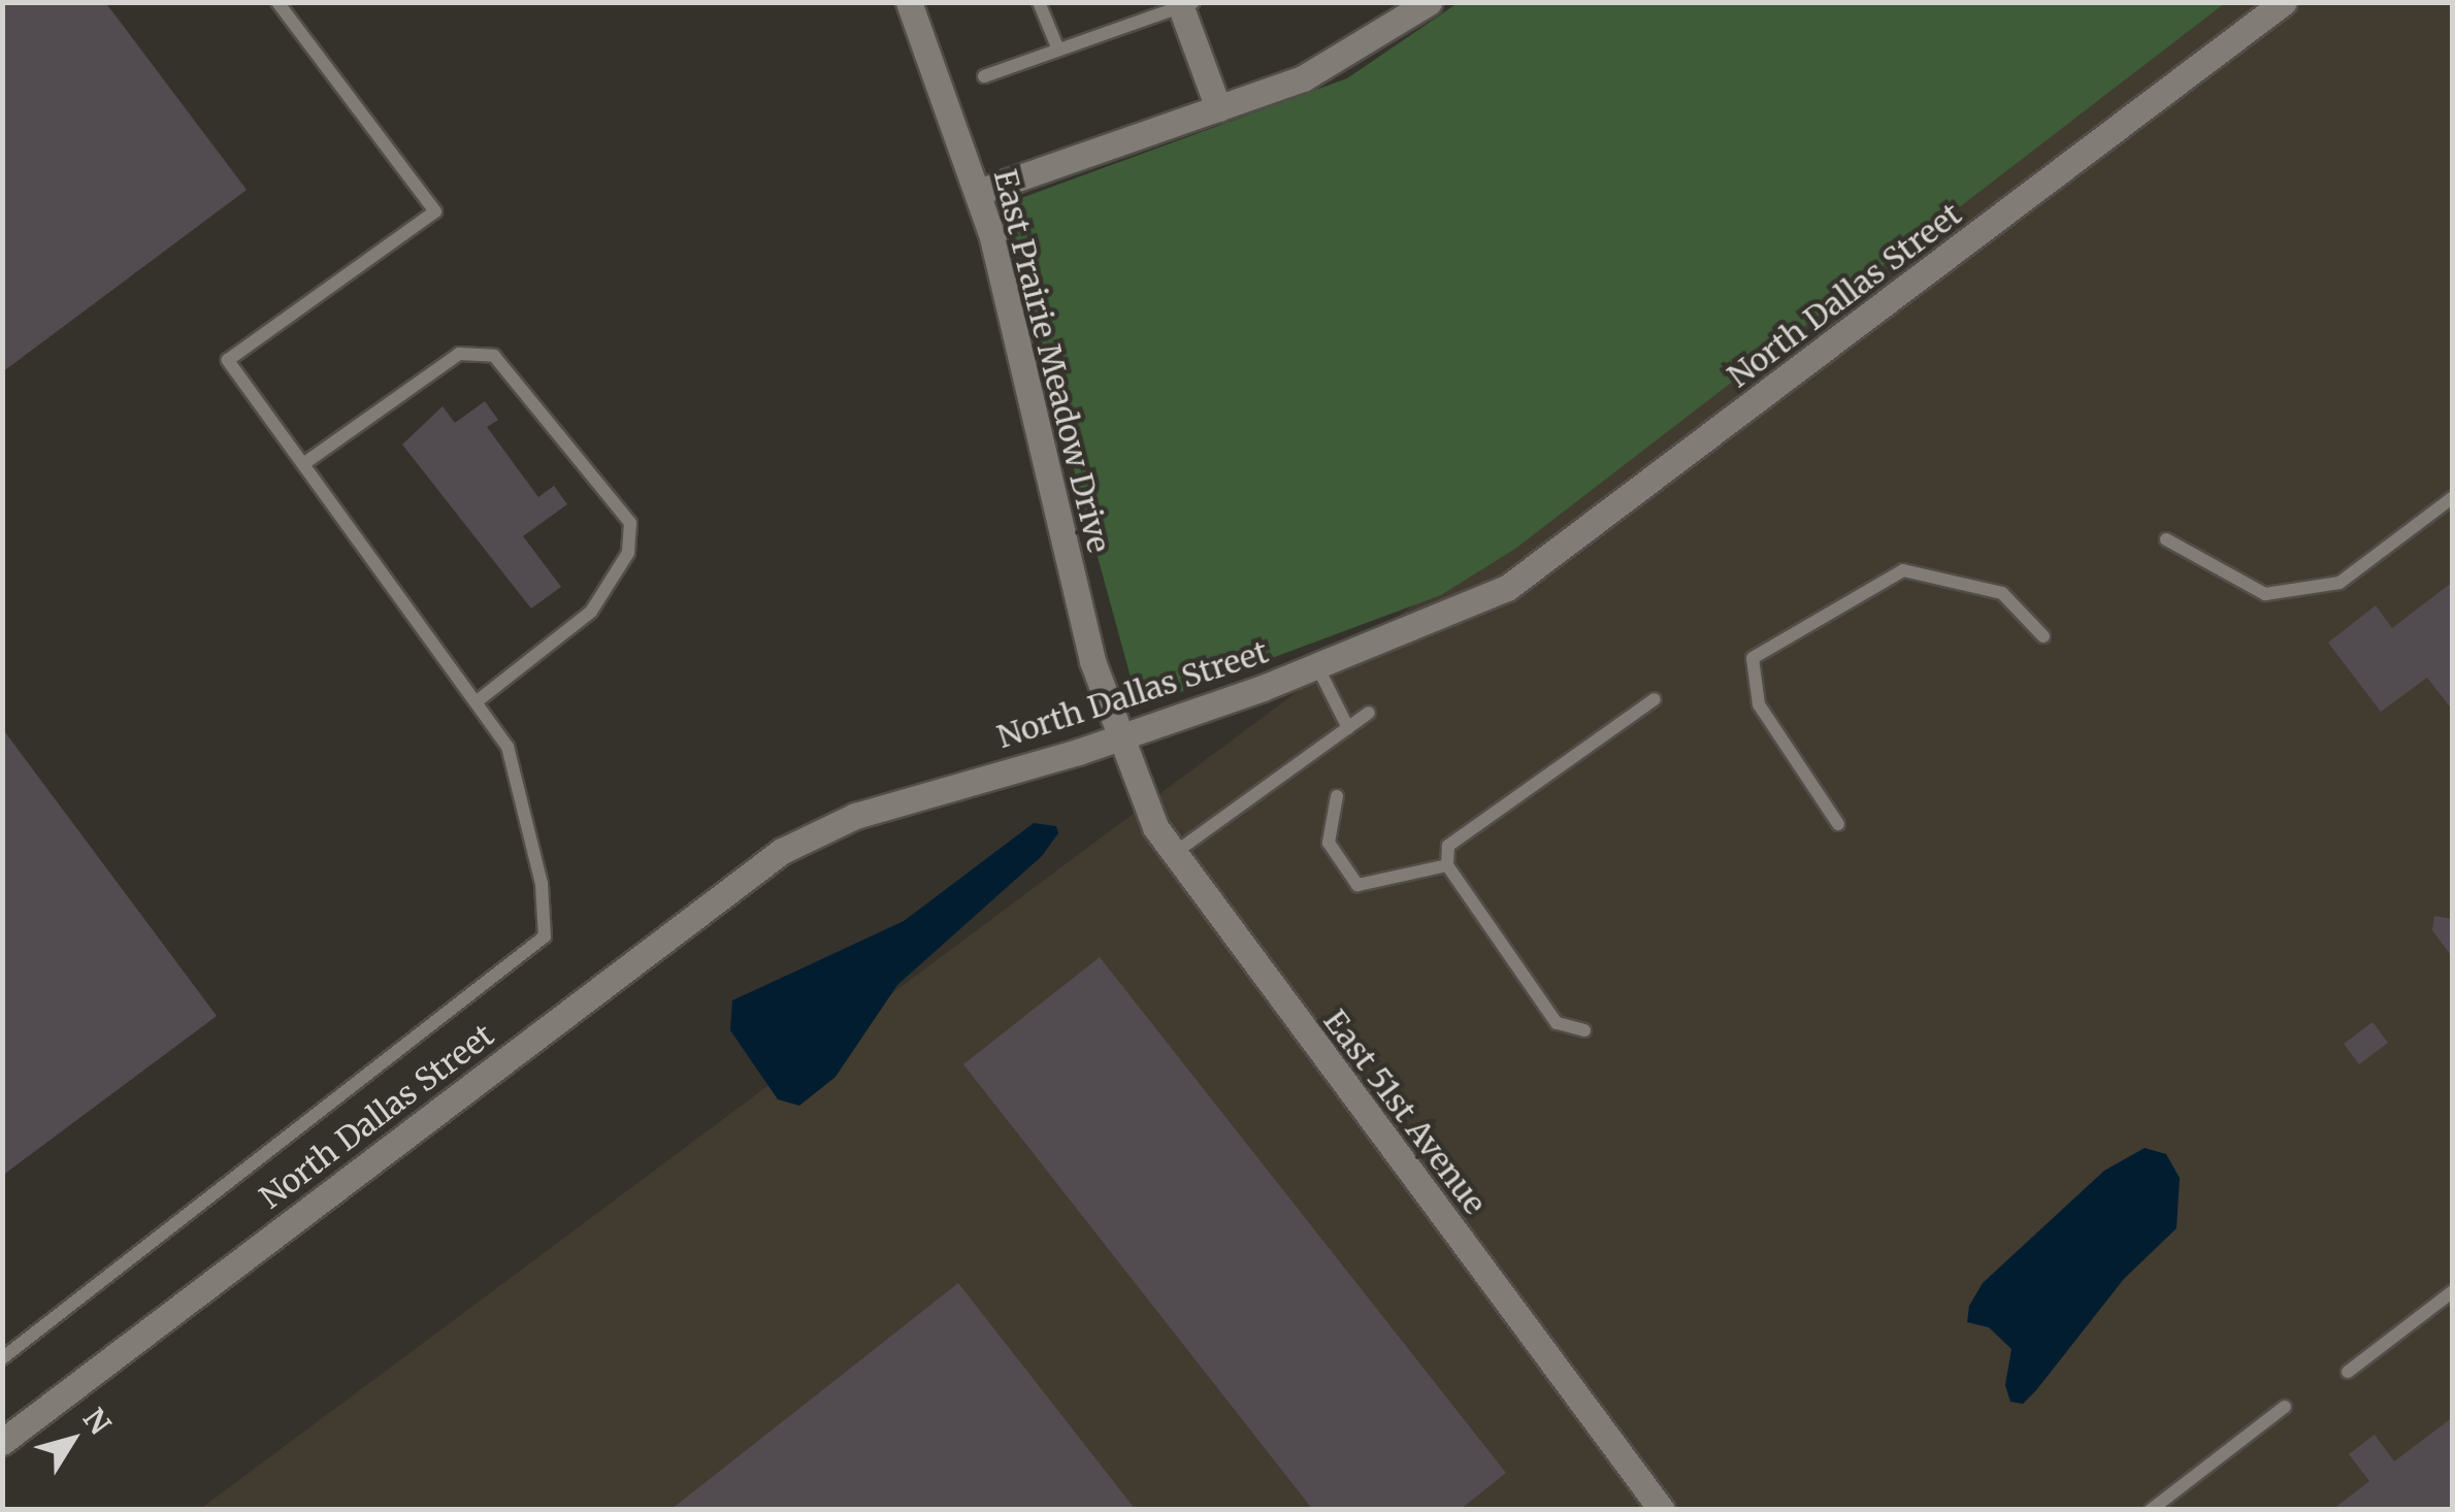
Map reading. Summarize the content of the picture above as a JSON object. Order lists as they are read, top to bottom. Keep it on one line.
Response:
{"streets":{"street":["North Dallas Street","East Prairie Meadow Drive","East 51st Avenue"]},"crossings":[["North Dallas Street","East Prairie Meadow Drive"],["North Dallas Street","East 51st Avenue"],["East Prairie Meadow Drive","East 51st Avenue"]],"north":"top right"}
